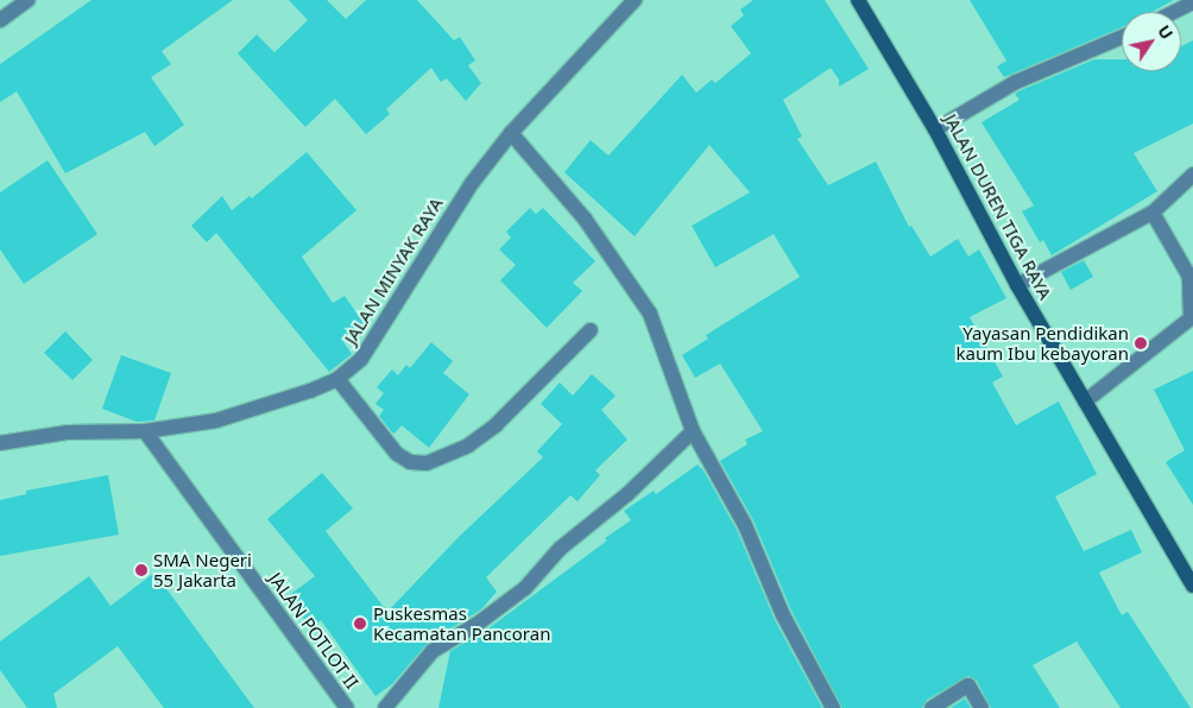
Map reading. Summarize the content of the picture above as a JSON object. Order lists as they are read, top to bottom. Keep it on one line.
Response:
{"streets":{"main road":["JALAN DUREN TIGA RAYA"],"street":["JALAN MINYAK RAYA","JALAN POTLOT II"]},"crossings":[["JALAN MINYAK RAYA","JALAN POTLOT II"]],"places":["Yayasan Pendidikan kaum Ibu kebayoran","SMA Negeri 55 Jakarta","Puskesmas Kecamatan Pancoran"],"north":"top right"}
